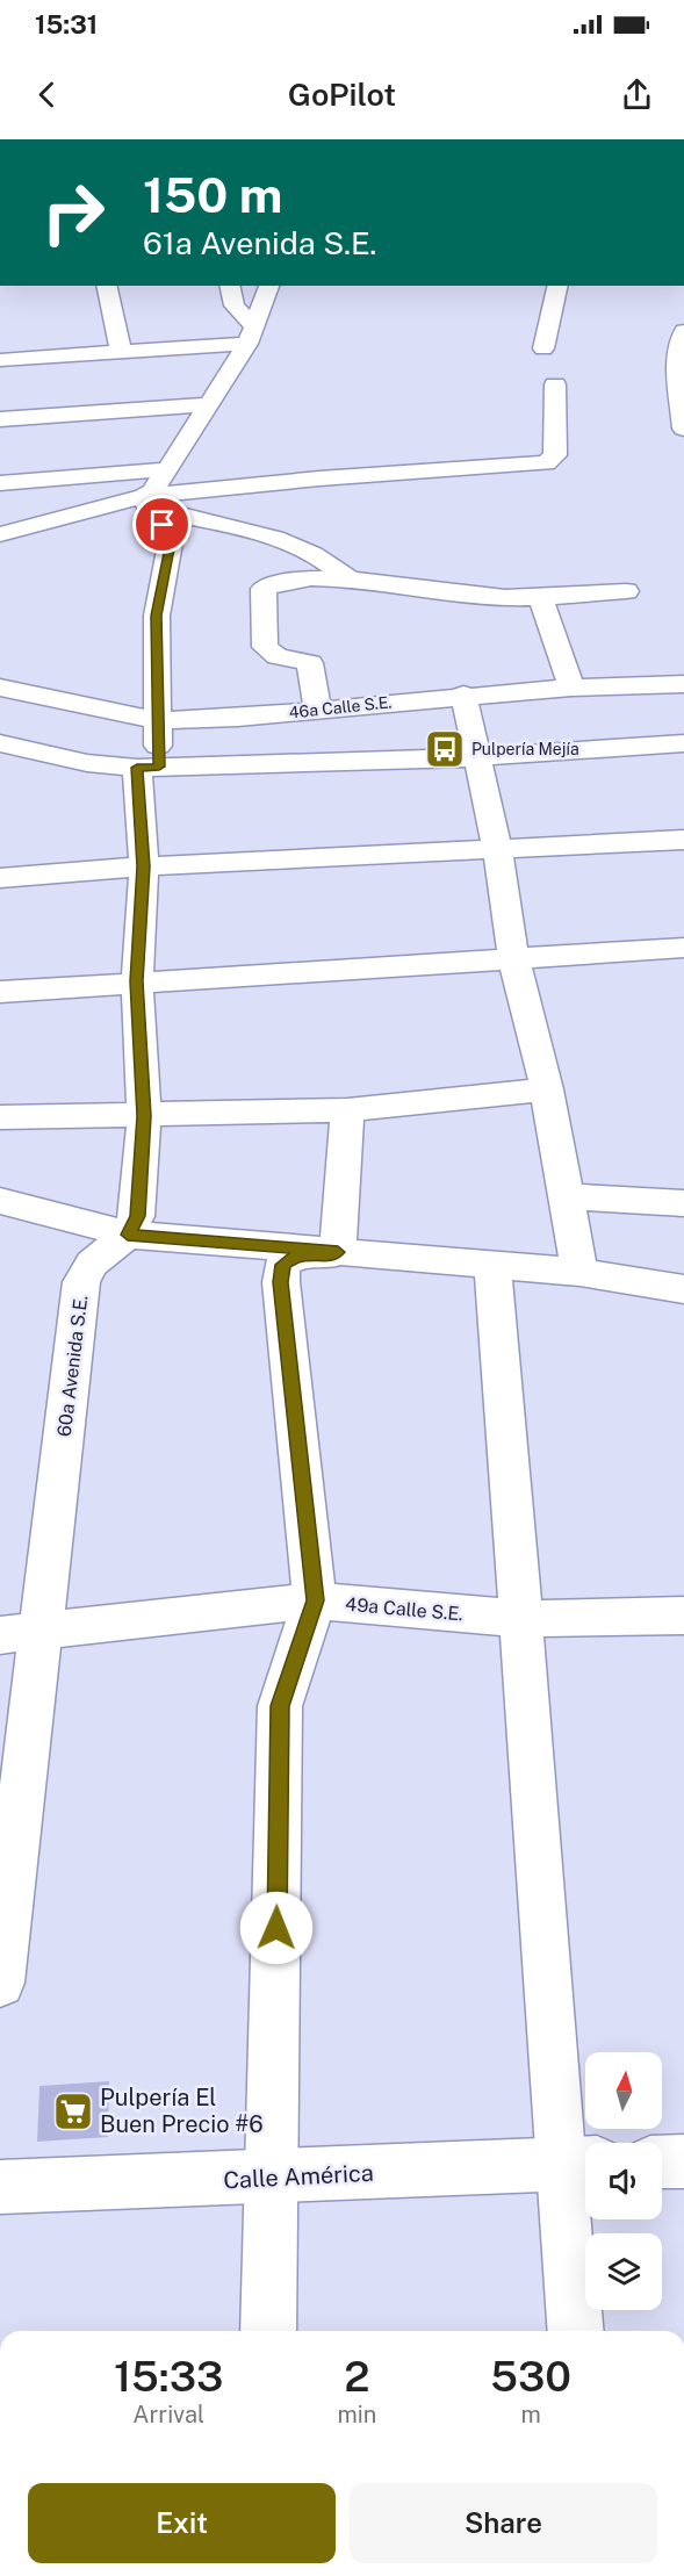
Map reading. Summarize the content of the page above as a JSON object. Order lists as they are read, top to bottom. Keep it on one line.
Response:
{"streets":{"street":["46a Calle S.E.","60a Avenida S.E.","49a Calle S.E.","Calle América"]},"crossings":[["60a Avenida S.E.","49a Calle S.E."]],"places":{"bus stop":["Pulpería Mejía"],"supermarket":["Pulpería El Buen Precio #6"]},"north":"top","page":{"status":"15:31","header":"GoPilot","turn":["150 m","61a Avenida S.E."],"eta":["15:33","Arrival","2","min","530","m"],"buttons":["Exit","Share"]}}
